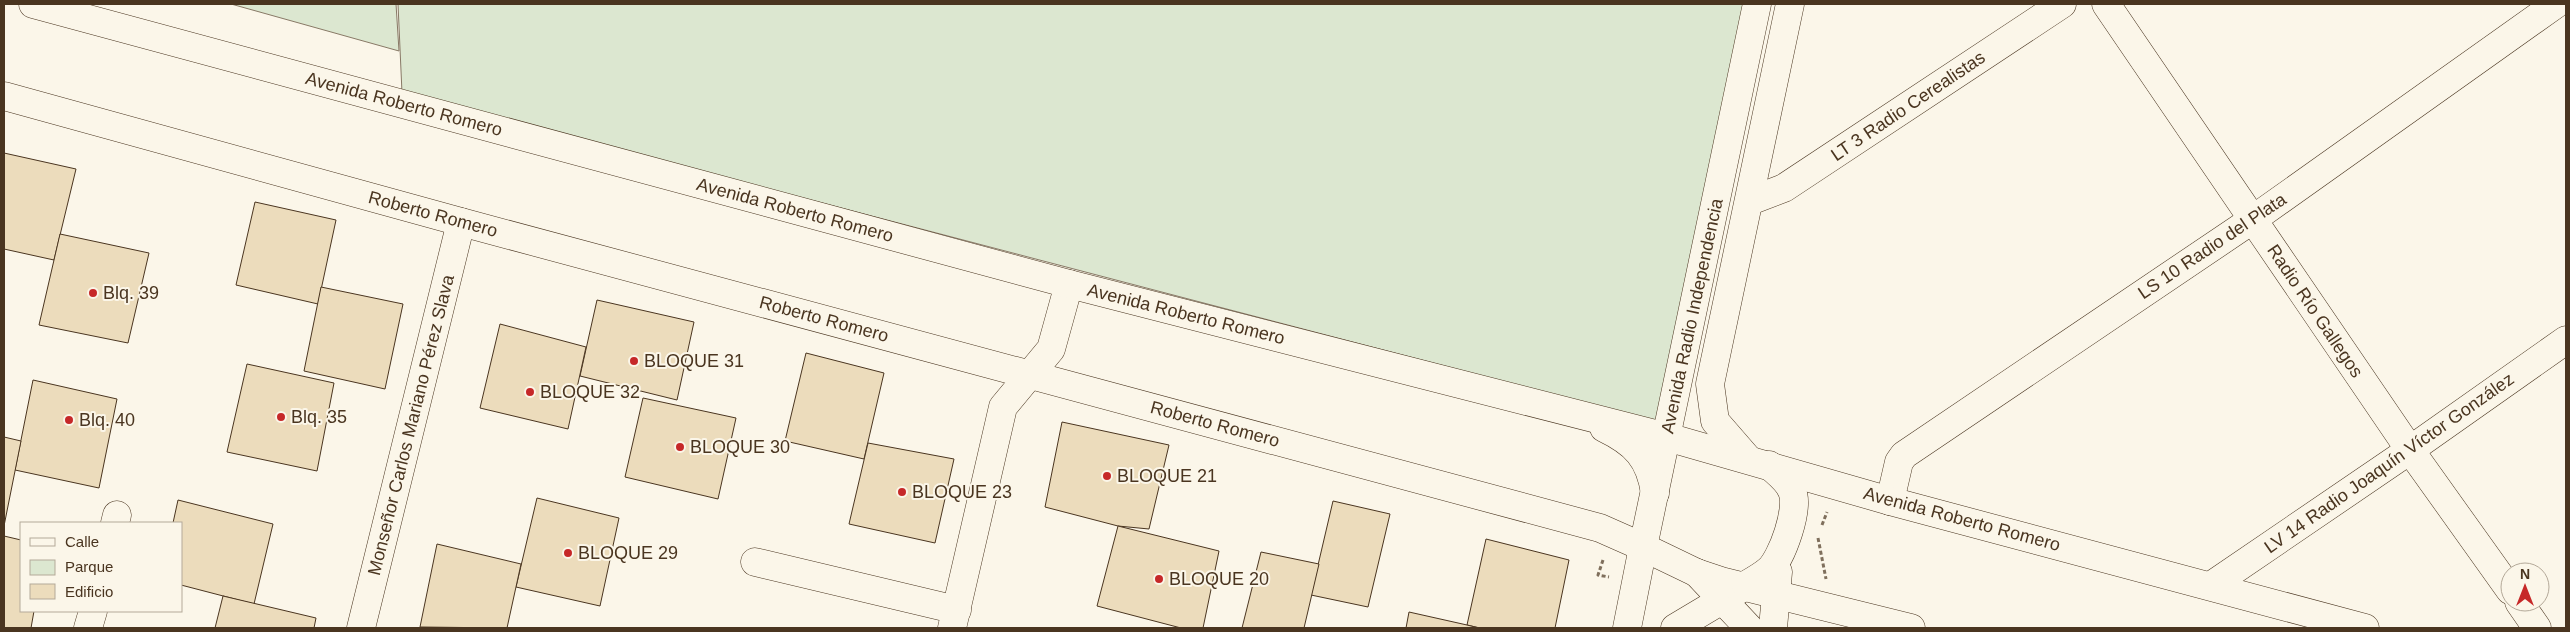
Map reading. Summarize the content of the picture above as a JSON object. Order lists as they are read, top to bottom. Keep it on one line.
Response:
{"streets":{"street":["Avenida Roberto Romero","LT 3 Radio Cerealistas","Roberto Romero","LS 10 Radio del Plata","Radio Río Gallegos","Avenida Radio Independencia","Monseñor Carlos Mariano Pérez Slava","LV 14 Radio Joaquín Víctor González"]},"crossings":[["Avenida Roberto Romero","Roberto Romero"],["Avenida Roberto Romero","LS 10 Radio del Plata"],["Avenida Roberto Romero","Avenida Radio Independencia"],["Avenida Roberto Romero","LV 14 Radio Joaquín Víctor González"],["LT 3 Radio Cerealistas","Avenida Radio Independencia"],["Roberto Romero","Avenida Radio Independencia"],["Roberto Romero","Monseñor Carlos Mariano Pérez Slava"],["LS 10 Radio del Plata","Radio Río Gallegos"],["Radio Río Gallegos","LV 14 Radio Joaquín Víctor González"]],"places":["Blq. 39","BLOQUE 31","BLOQUE 32","Blq. 35","Blq. 40","BLOQUE 30","BLOQUE 21","BLOQUE 23","BLOQUE 29","BLOQUE 20"],"legend":["Calle","Parque","Edificio"],"north":"top"}
